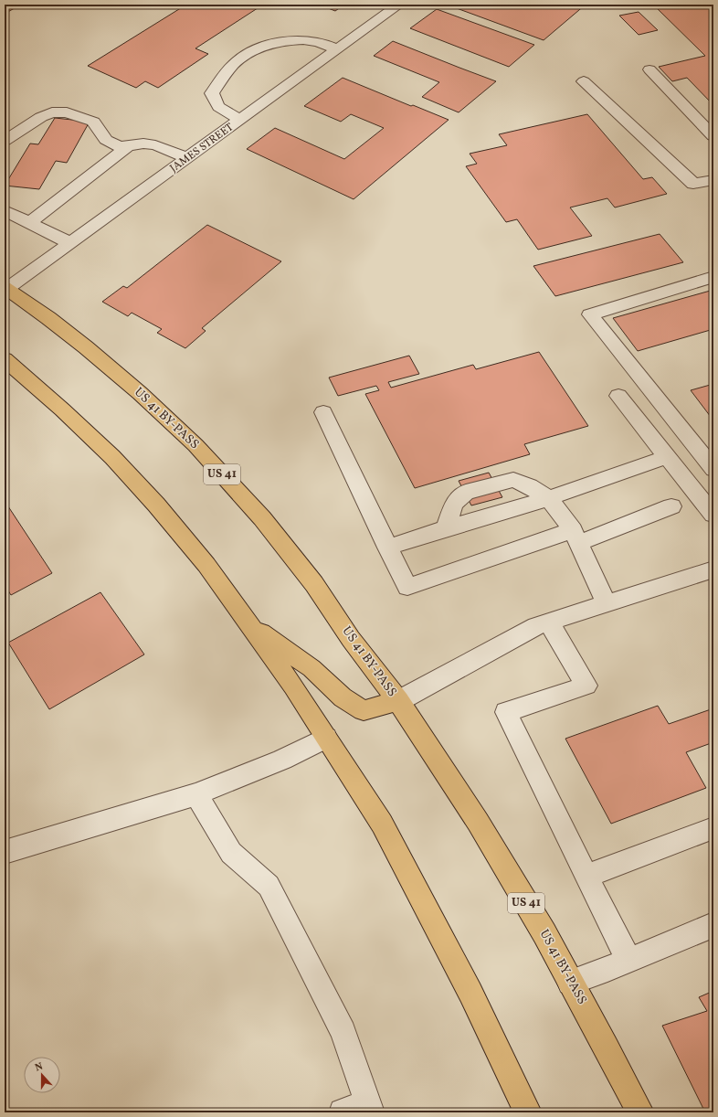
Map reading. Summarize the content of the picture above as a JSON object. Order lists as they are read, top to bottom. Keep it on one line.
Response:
{"streets":{"main road":["US 41 BY-PASS","US 41"],"street":["JAMES STREET"]},"crossings":[["JAMES STREET","US 41 BY-PASS"]],"north":"top"}
